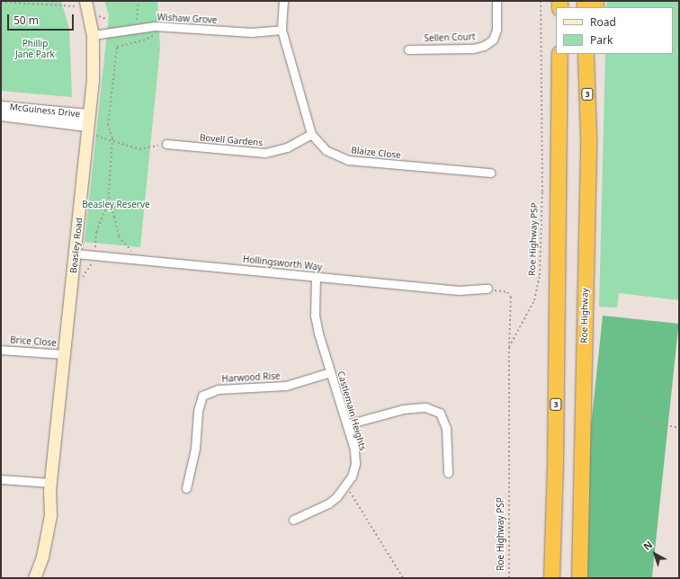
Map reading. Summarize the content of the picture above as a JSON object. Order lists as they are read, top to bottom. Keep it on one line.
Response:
{"streets":{"highway":["3","Roe Highway"],"main road":["Beasley Road"],"street":["Wishaw Grove","Sellen Court","McGuiness Drive","Bovell Gardens","Blaize Close","Hollingsworth Way","Brice Close","Harwood Rise","Castlemain Heights"],"path":["Roe Highway PSP"]},"crossings":[["Wishaw Grove","Blaize Close"],["Wishaw Grove","Beasley Road"],["McGuiness Drive","Beasley Road"],["Bovell Gardens","Blaize Close"],["Beasley Road","Hollingsworth Way"],["Beasley Road","Brice Close"],["Hollingsworth Way","Castlemain Heights"],["Harwood Rise","Castlemain Heights"]],"parks":["Phillip Jane Park","Beasley Reserve"],"legend":["Road","Park"],"scale_bar":"50 m","north":"top left"}
